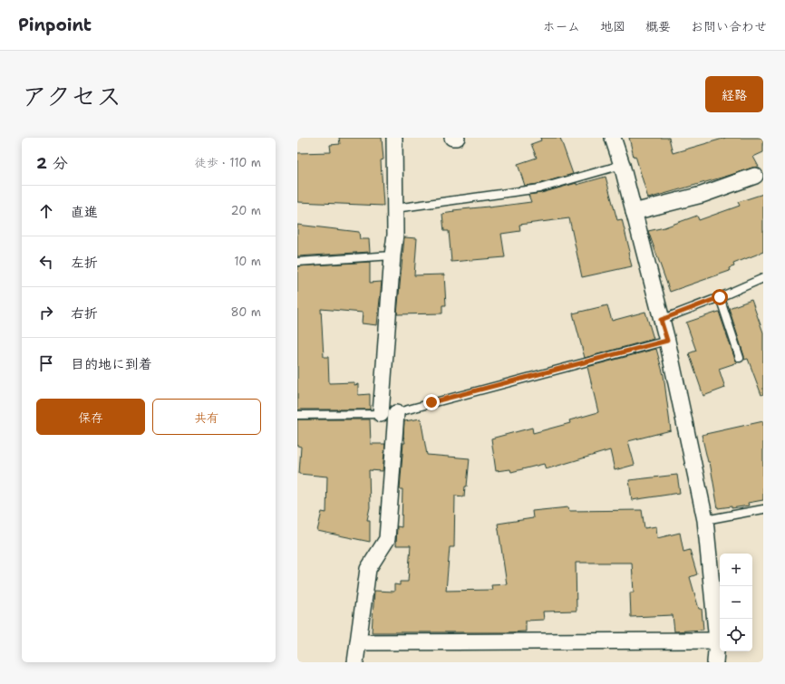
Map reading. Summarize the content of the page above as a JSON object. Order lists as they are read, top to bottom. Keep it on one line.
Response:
{"page":{"header":"Pinpoint","nav":["ホーム","地図","概要","お問い合わせ"],"title":"アクセス","buttons":["経路",["保存","共有"]],"heading":["2 分","徒歩 · 110 m"],"list":[["直進","20 m"],["左折","10 m"],["右折","80 m"],"目的地に到着"],"map_buttons":["+","−"]}}
